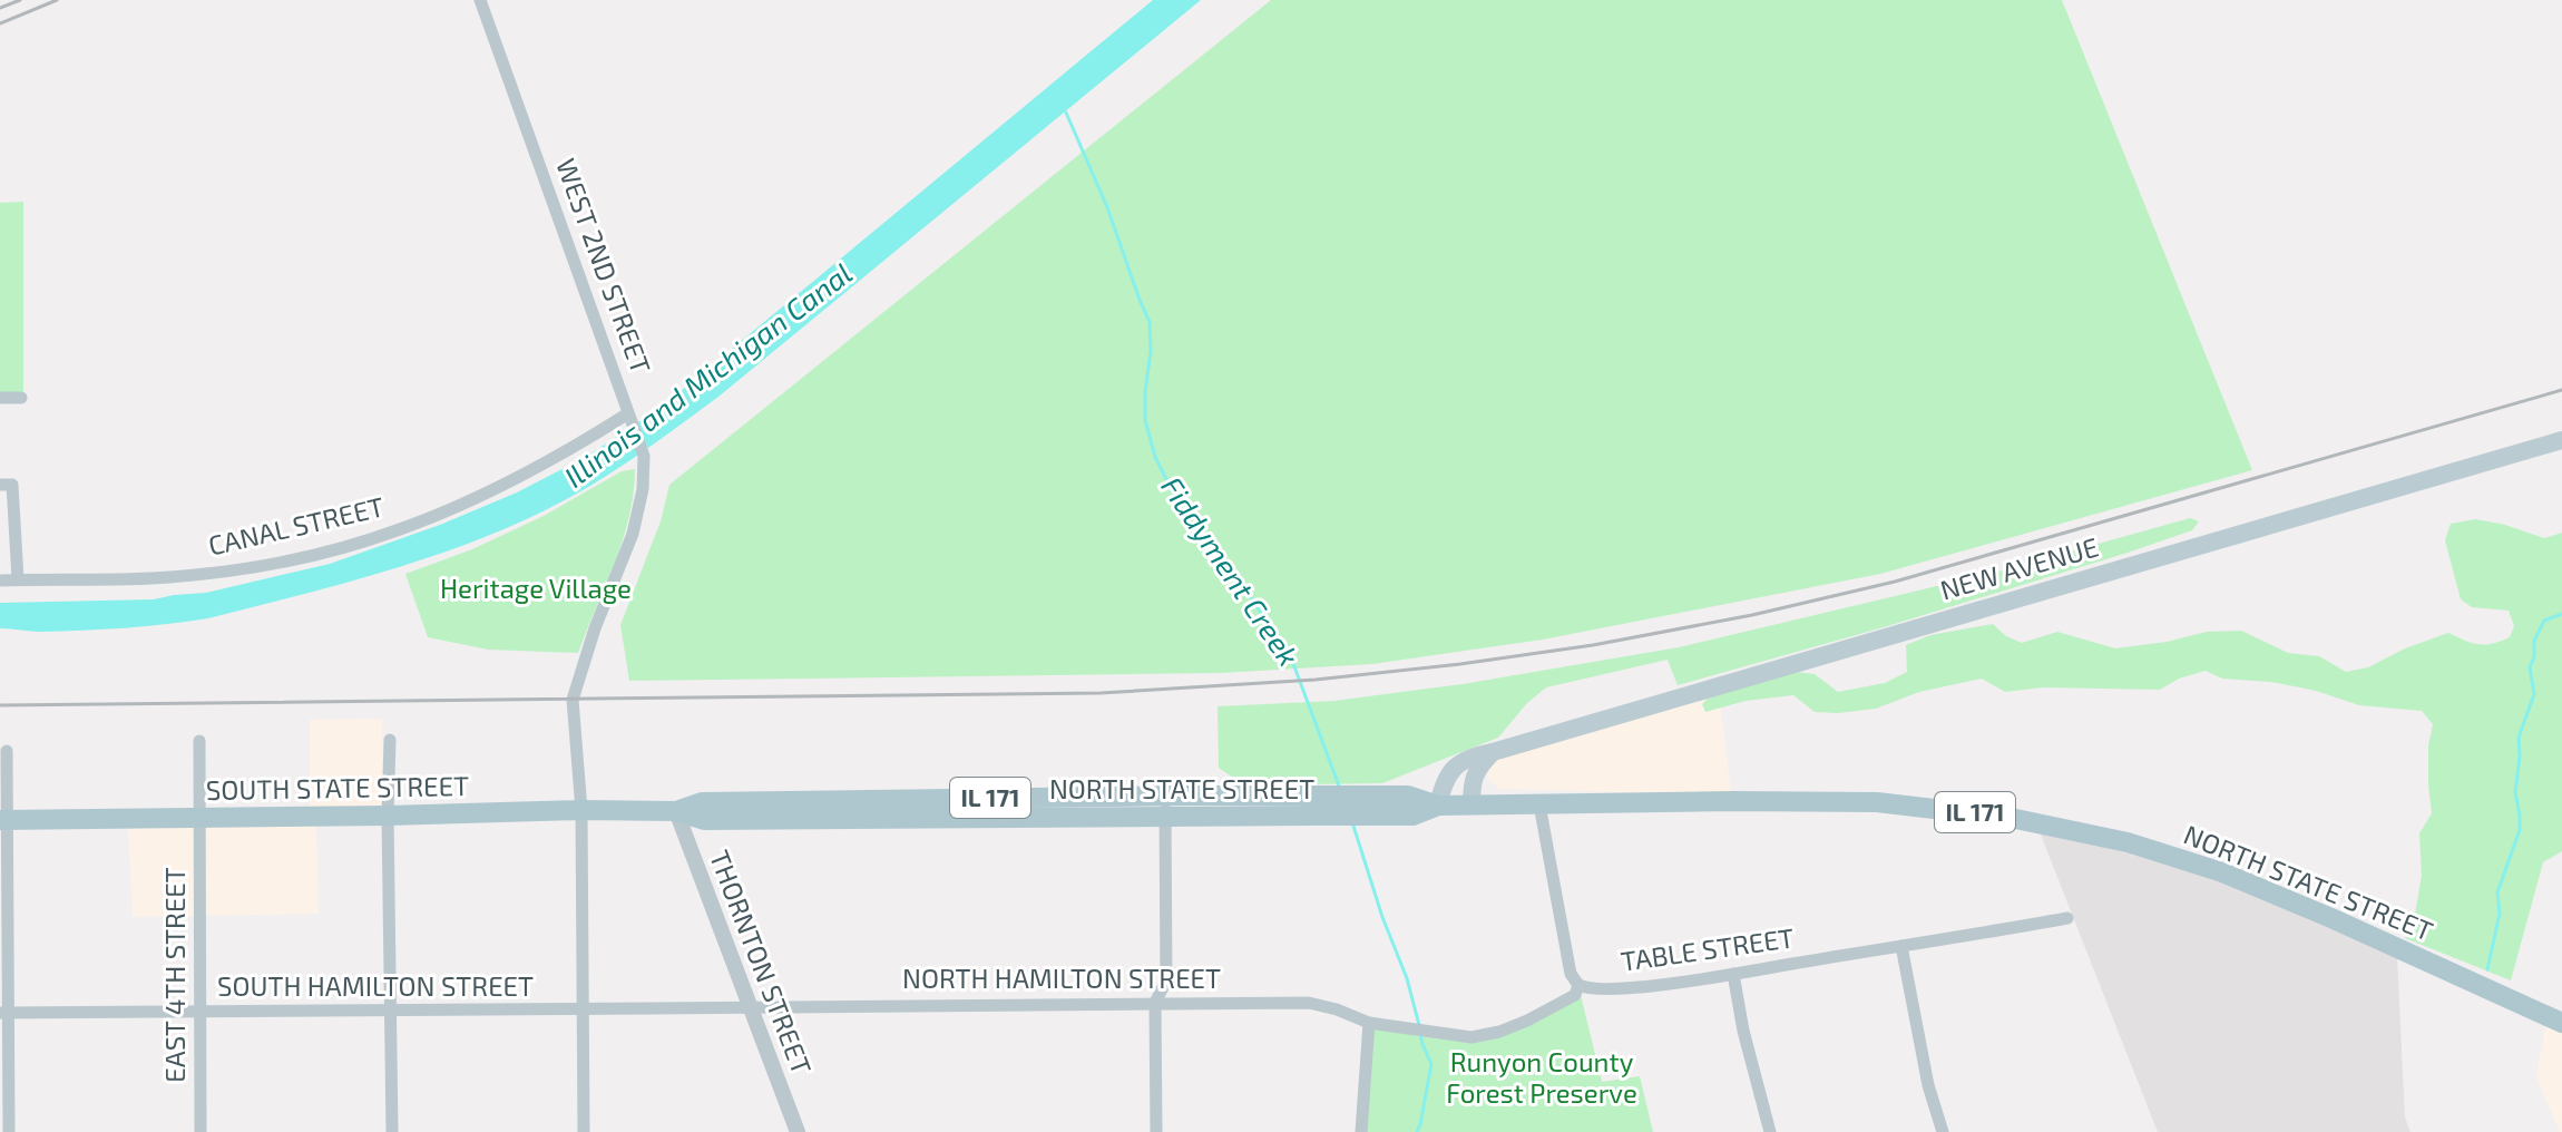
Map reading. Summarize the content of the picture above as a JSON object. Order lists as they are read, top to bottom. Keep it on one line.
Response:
{"streets":{"main road":["NEW AVENUE","SOUTH STATE STREET","NORTH STATE STREET","IL 171"],"street":["WEST 2ND STREET","CANAL STREET","TABLE STREET","THORNTON STREET","EAST 4TH STREET","NORTH HAMILTON STREET","SOUTH HAMILTON STREET"]},"crossings":[["WEST 2ND STREET","CANAL STREET"],["WEST 2ND STREET","SOUTH STATE STREET"],["WEST 2ND STREET","SOUTH HAMILTON STREET"],["NEW AVENUE","NORTH STATE STREET"],["SOUTH STATE STREET","NORTH STATE STREET"],["SOUTH STATE STREET","THORNTON STREET"],["SOUTH STATE STREET","EAST 4TH STREET"],["NORTH STATE STREET","THORNTON STREET"],["THORNTON STREET","NORTH HAMILTON STREET"],["THORNTON STREET","SOUTH HAMILTON STREET"],["EAST 4TH STREET","SOUTH HAMILTON STREET"],["NORTH HAMILTON STREET","SOUTH HAMILTON STREET"]],"water":["Illinois and Michigan Canal","Fiddyment Creek"],"parks":["Heritage Village","Runyon County Forest Preserve"]}
